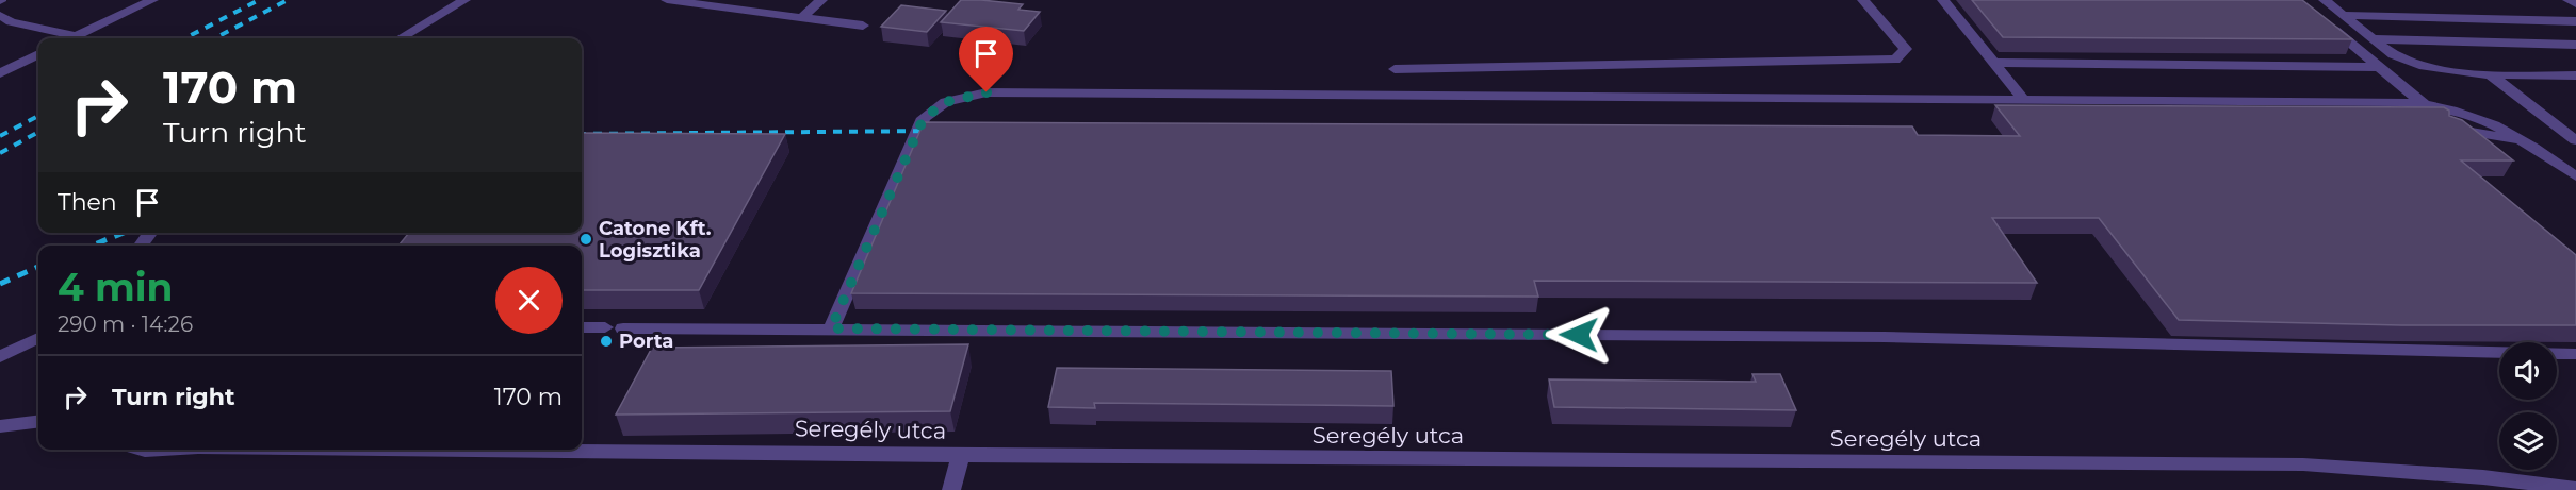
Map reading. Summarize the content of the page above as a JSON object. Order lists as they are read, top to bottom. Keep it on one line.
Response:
{"streets":{"street":["Seregély utca"]},"places":["Catone Kft. Logisztika","Porta"],"page":{"turn":["170 m","Turn right"],"then":"Then","heading":["4 min","290 m · 14:26"],"list":[{"name":"Turn right","value":"170 m"}]}}
